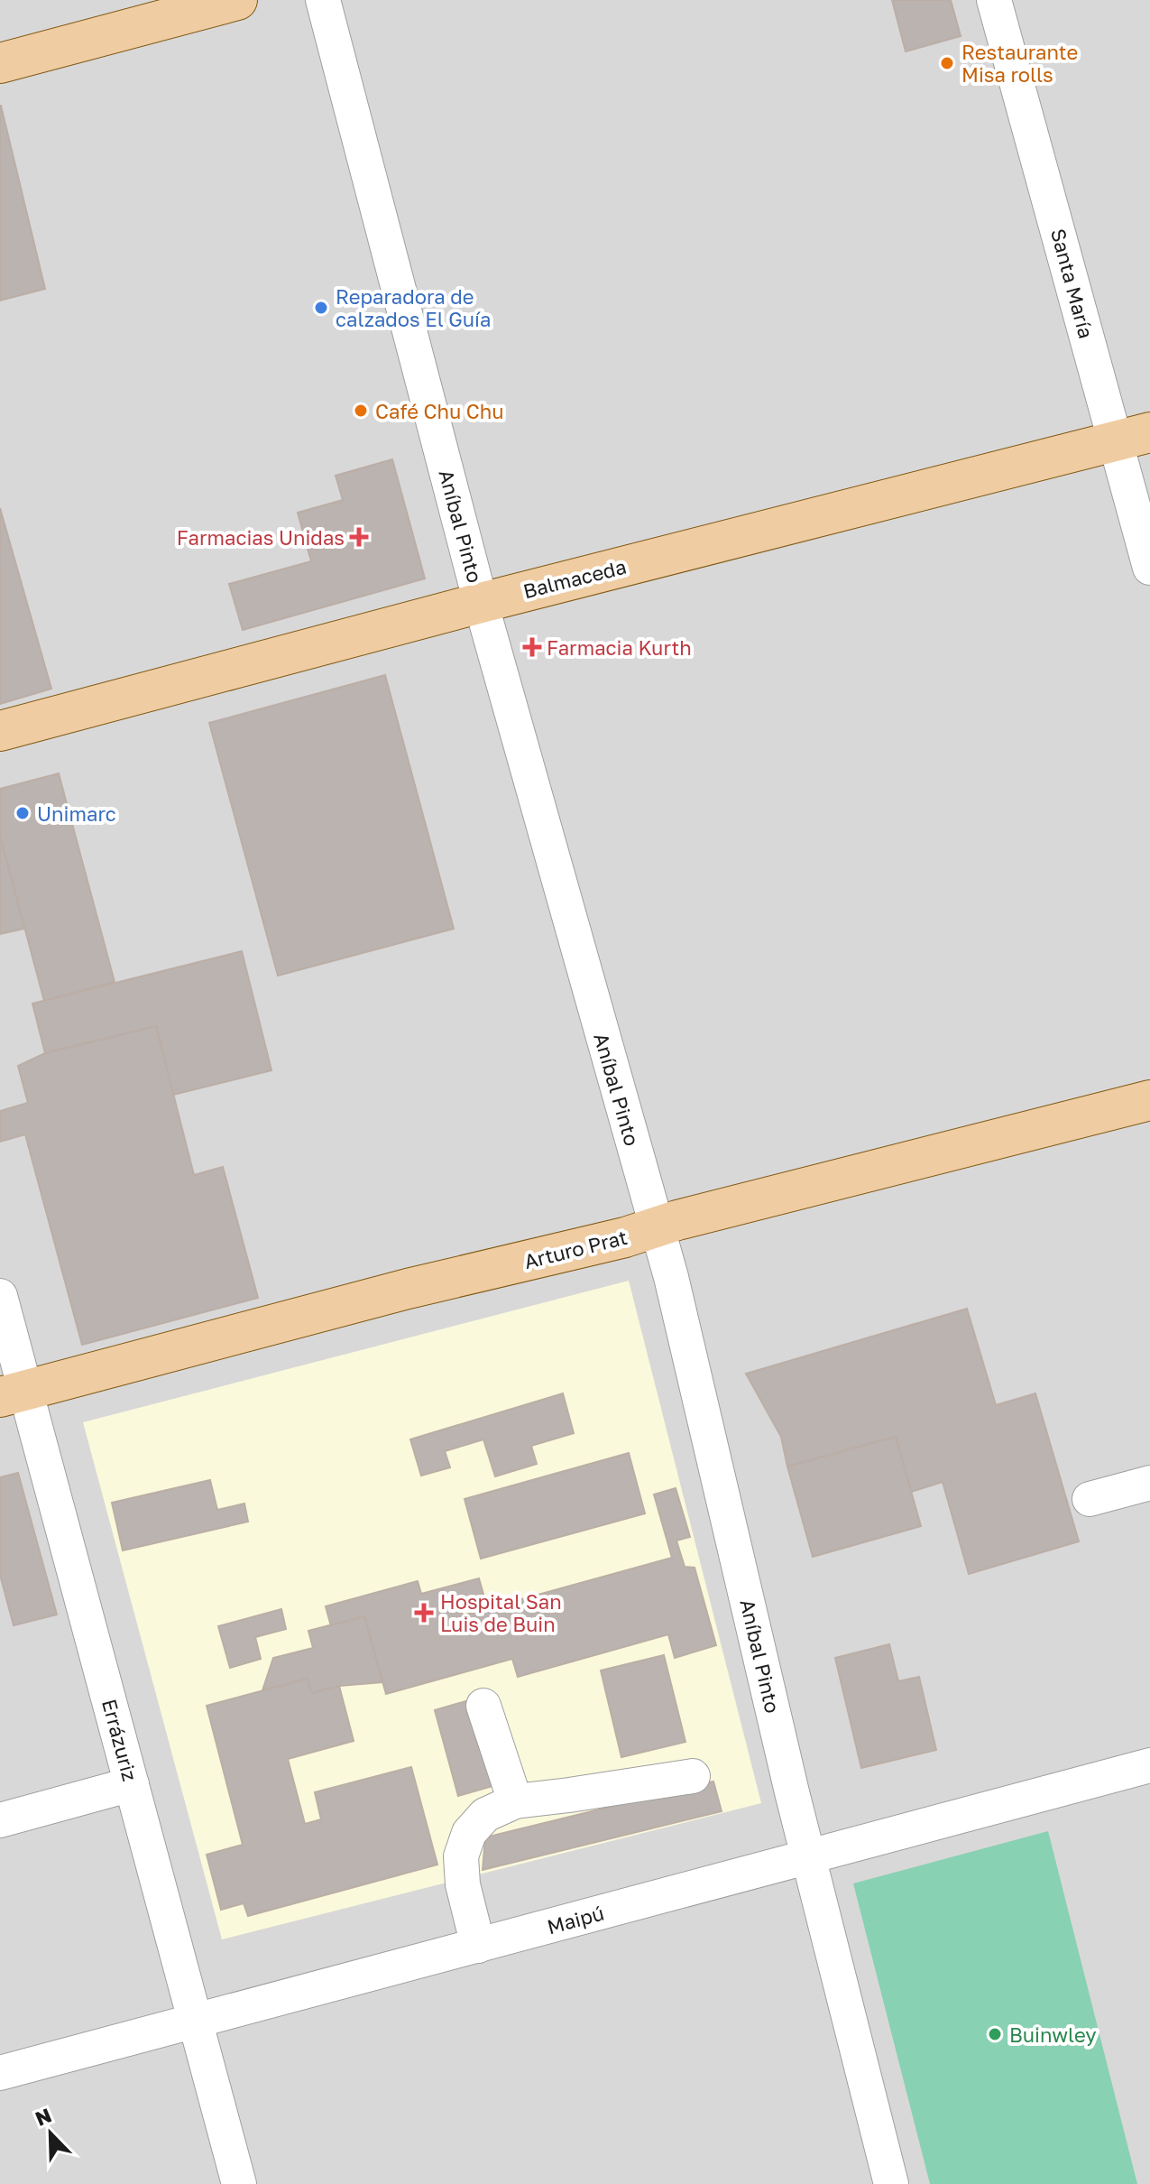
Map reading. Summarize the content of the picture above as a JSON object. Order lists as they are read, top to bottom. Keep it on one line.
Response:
{"streets":{"main road":["Balmaceda","Arturo Prat"],"street":["Santa María","Aníbal Pinto","Errázuriz","Maipú"]},"crossings":[["Santa María","Balmaceda"],["Aníbal Pinto","Balmaceda"],["Aníbal Pinto","Arturo Prat"],["Aníbal Pinto","Maipú"],["Arturo Prat","Errázuriz"],["Errázuriz","Maipú"]],"places":{"other":["Restaurante Misa rolls","Reparadora de calzados El Guía","Café Chu Chu","Unimarc","Buinwley"],"health":["Farmacias Unidas","Farmacia Kurth","Hospital San Luis de Buin"]},"north":"top left"}
